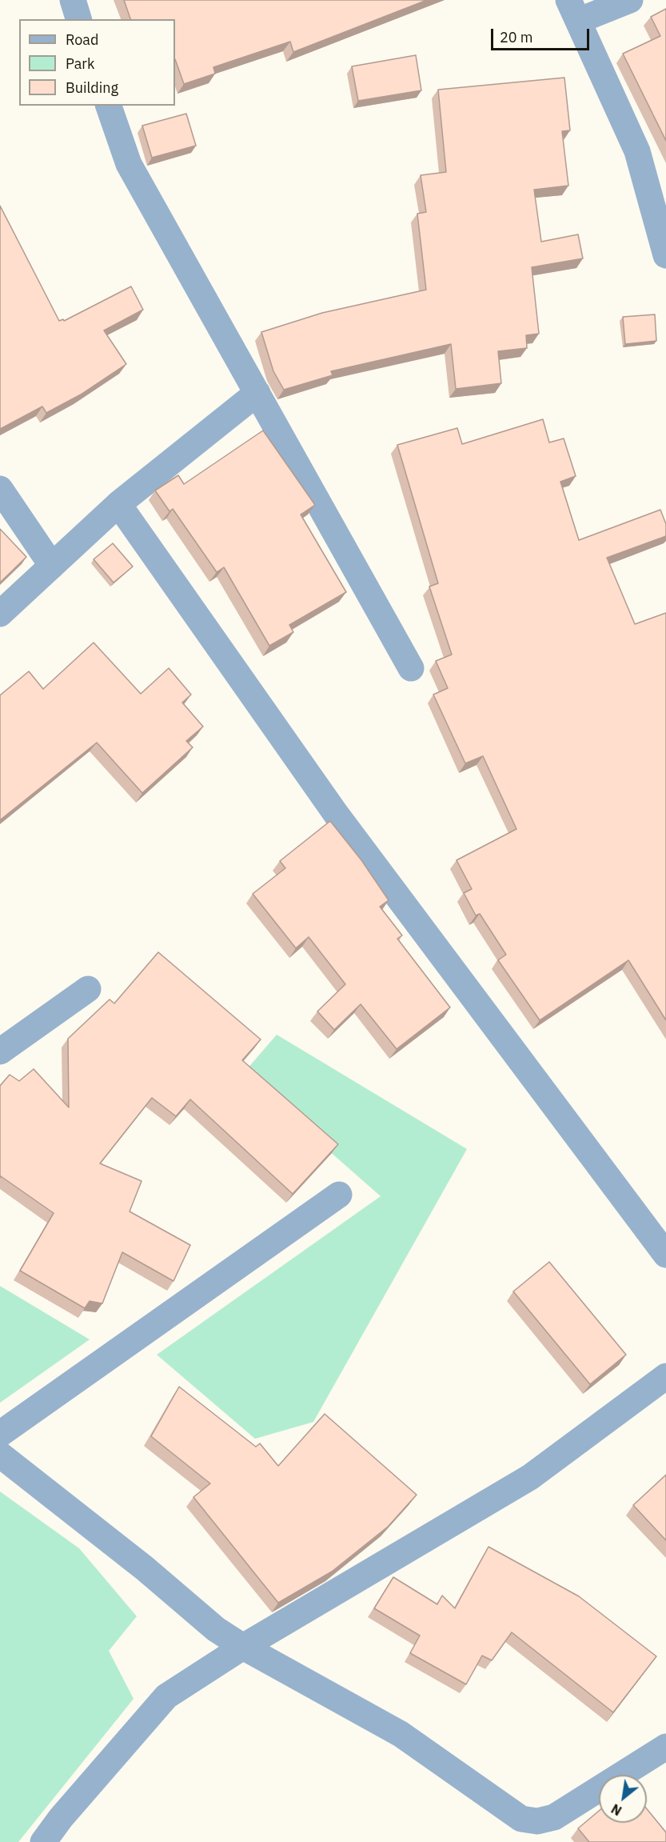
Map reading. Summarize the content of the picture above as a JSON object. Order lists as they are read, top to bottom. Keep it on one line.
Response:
{"legend":["Road","Park","Building"],"scale_bar":"20 m","north":"bottom left"}
